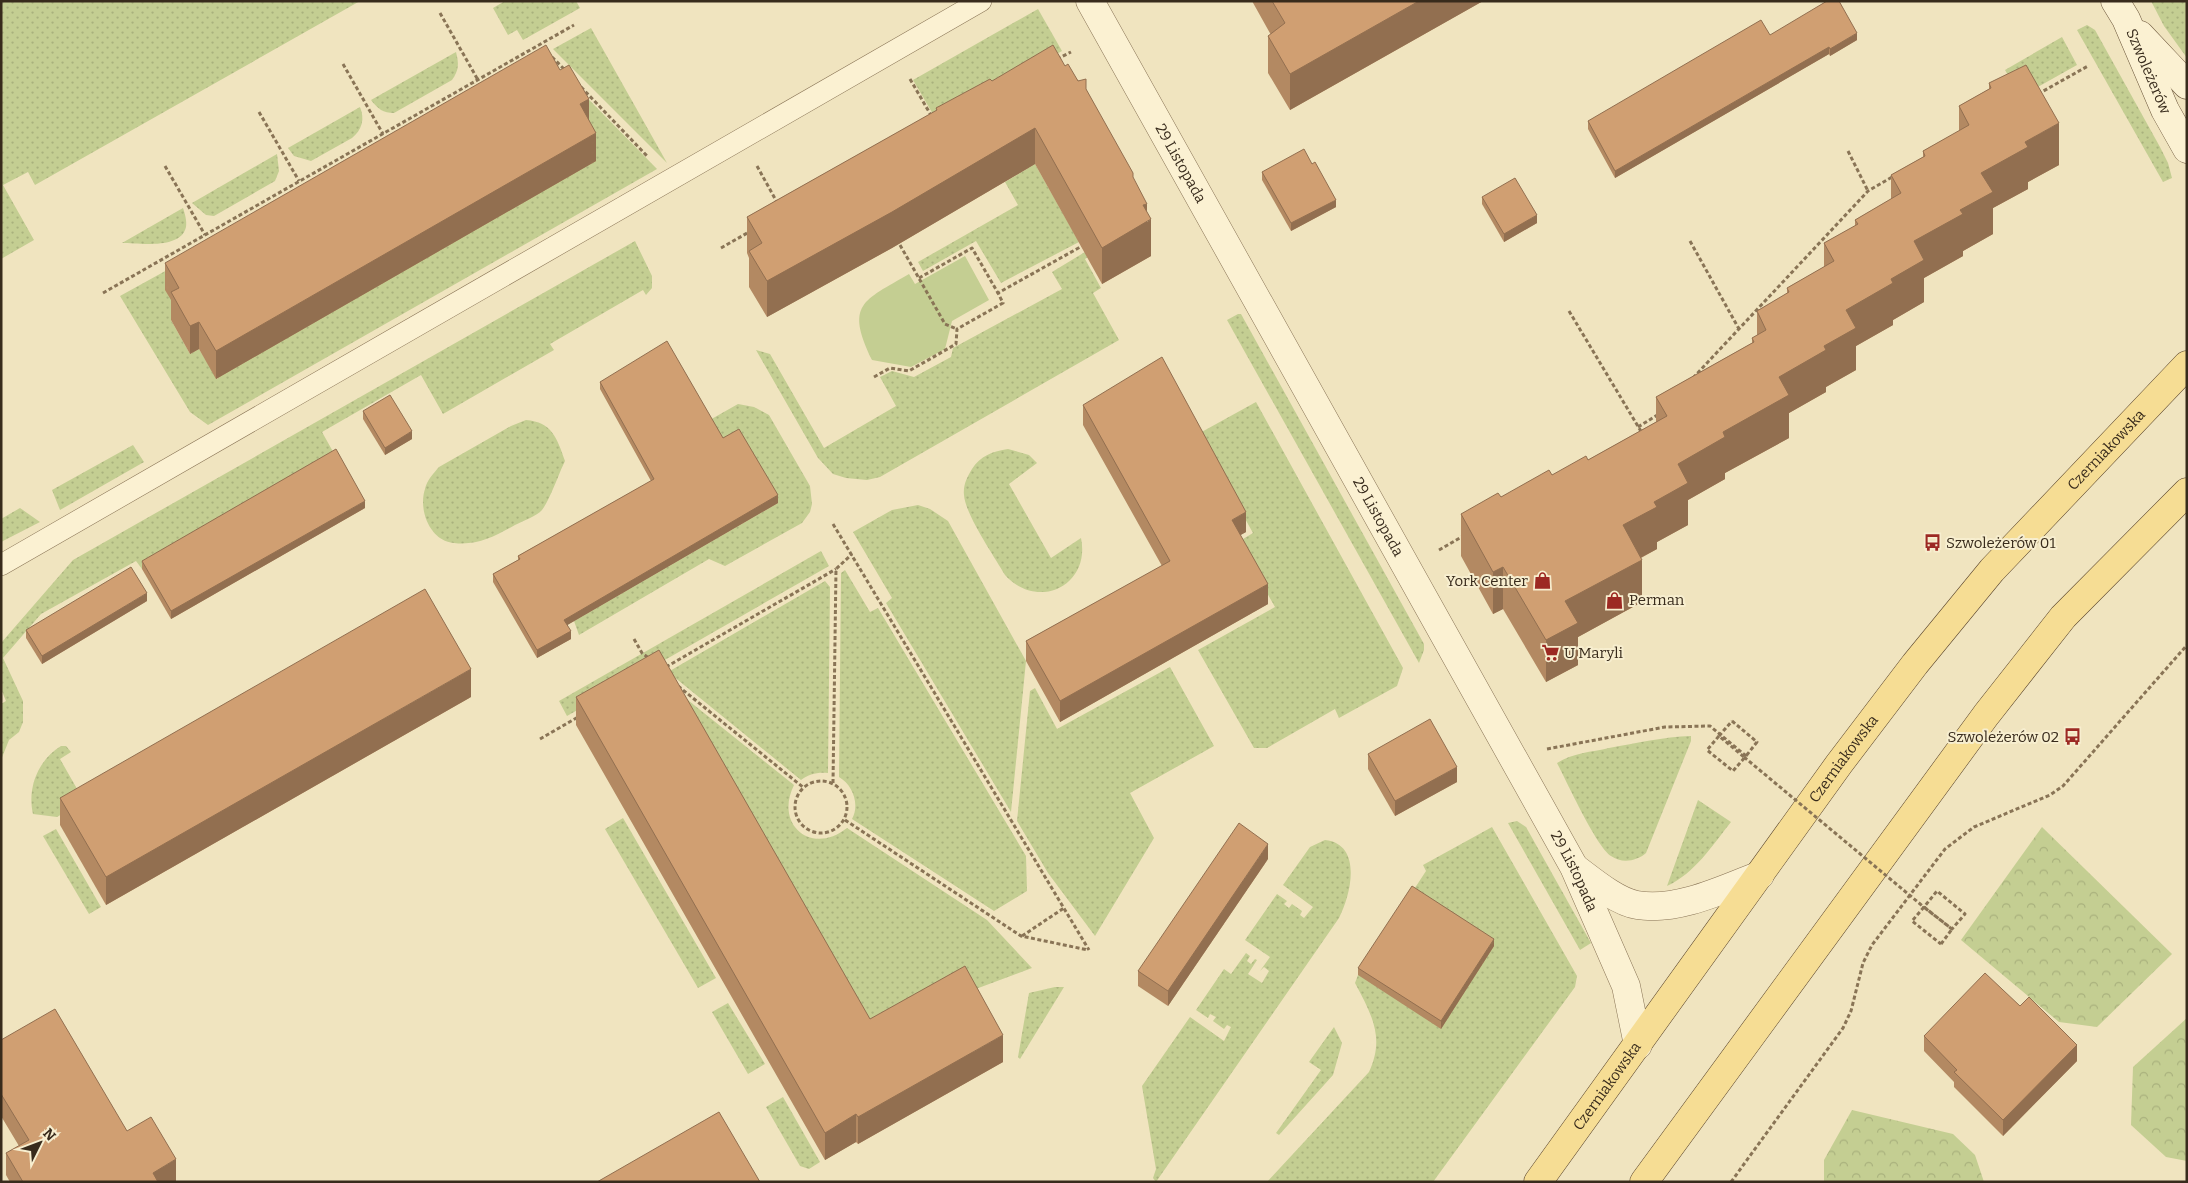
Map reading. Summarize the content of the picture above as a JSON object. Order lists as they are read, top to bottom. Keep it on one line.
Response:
{"streets":{"main road":["Czerniakowska"],"street":["Szwoleżerów","29 Listopada"]},"crossings":[["29 Listopada","Czerniakowska"]],"places":{"bus stop":["Szwoleżerów 01","Szwoleżerów 02"],"shop":["York Center","Perman"],"supermarket":["U Maryli"]},"north":"top right"}
